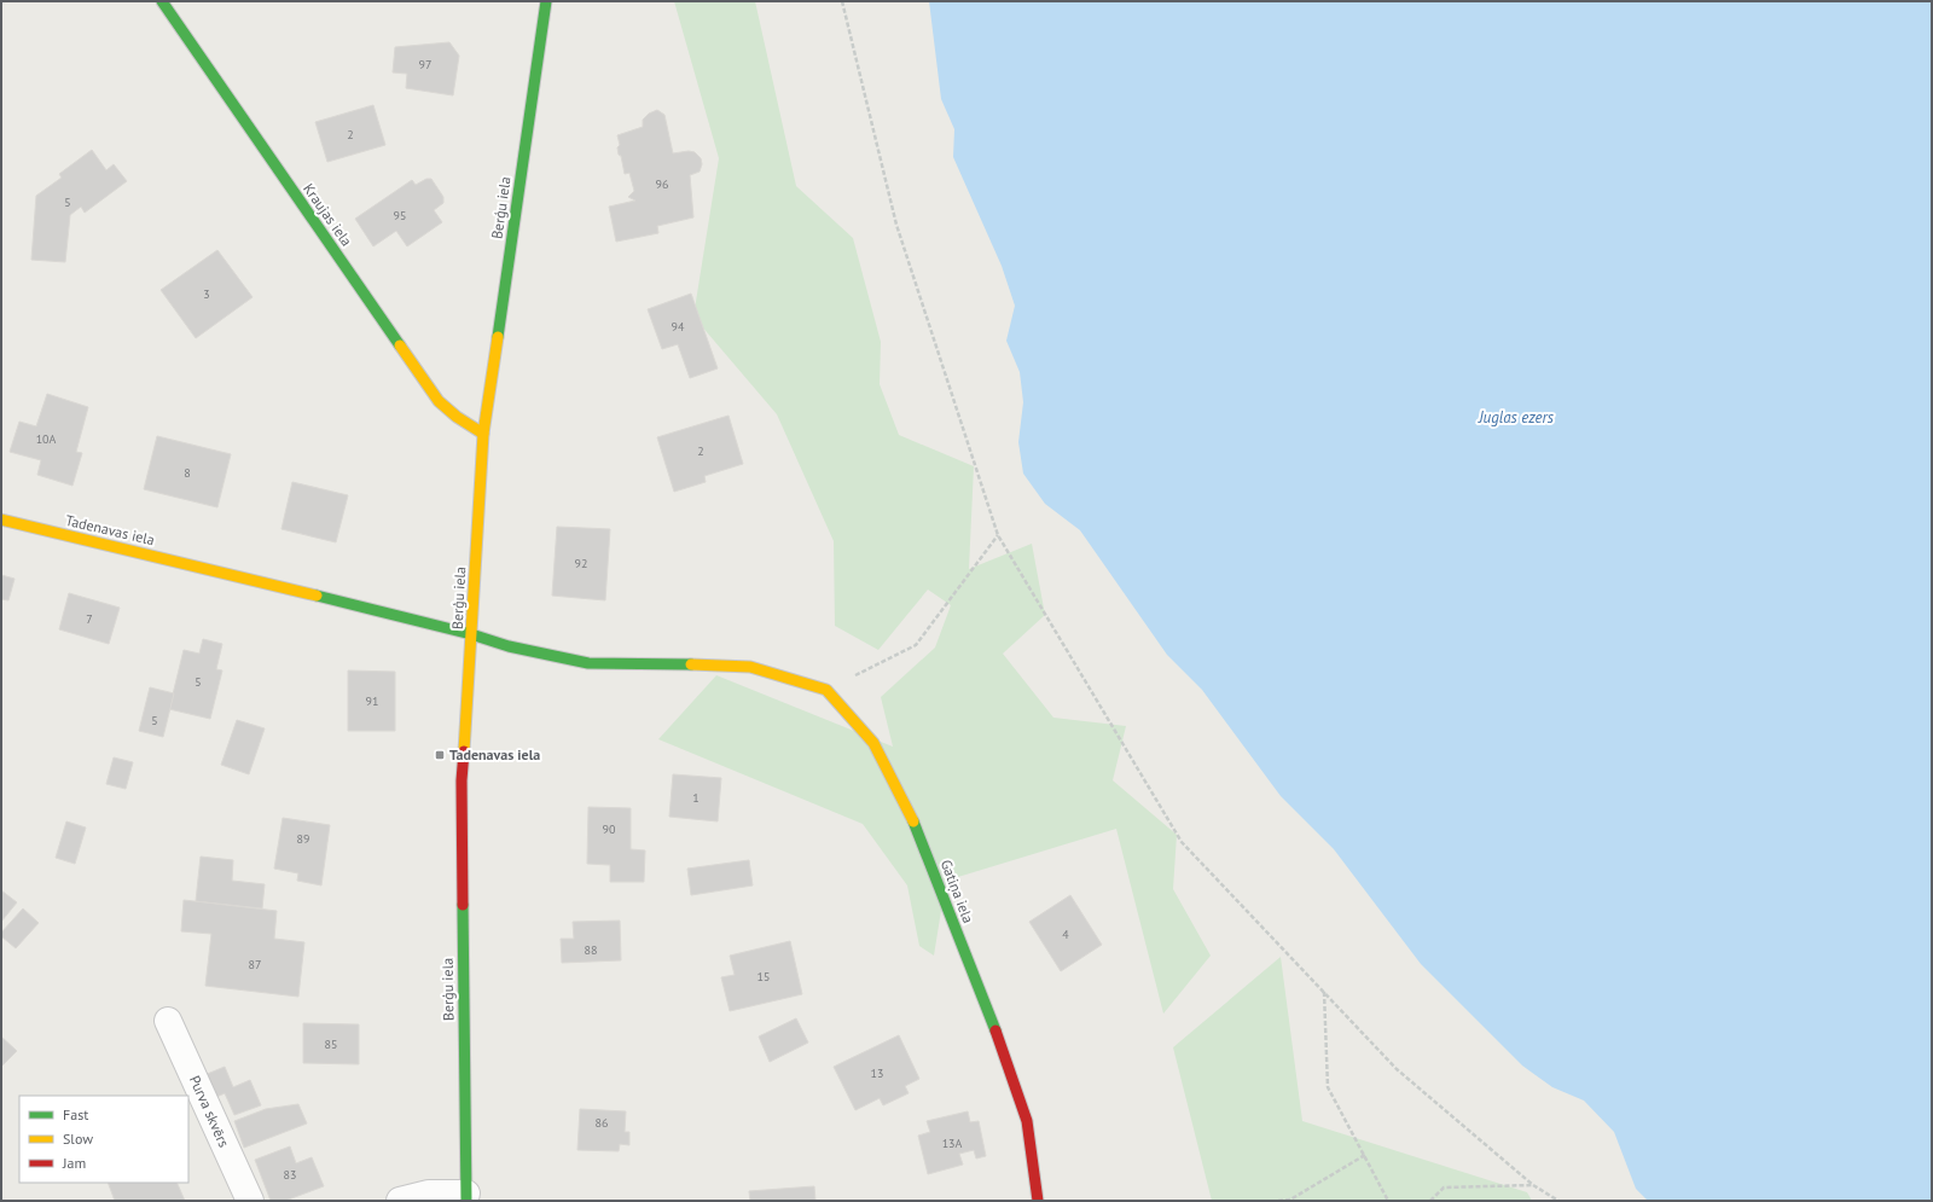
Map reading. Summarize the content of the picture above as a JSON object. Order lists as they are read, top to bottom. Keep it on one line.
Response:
{"streets":{"street":["Berģu iela","Kraujas iela","Tadenavas iela","Gatiņa iela","Purva skvērs"]},"crossings":[["Berģu iela","Kraujas iela"],["Berģu iela","Tadenavas iela"],["Tadenavas iela","Gatiņa iela"]],"water":["Juglas ezers"],"places":{"transit":["Tadenavas iela"]},"house_numbers":["97","2","96","5","95","3","94","10A","2","8","92","7","5","91","5","1","90","89","4","88","87","15","85","13","86","13A","83"],"legend":["Fast","Slow","Jam"]}
